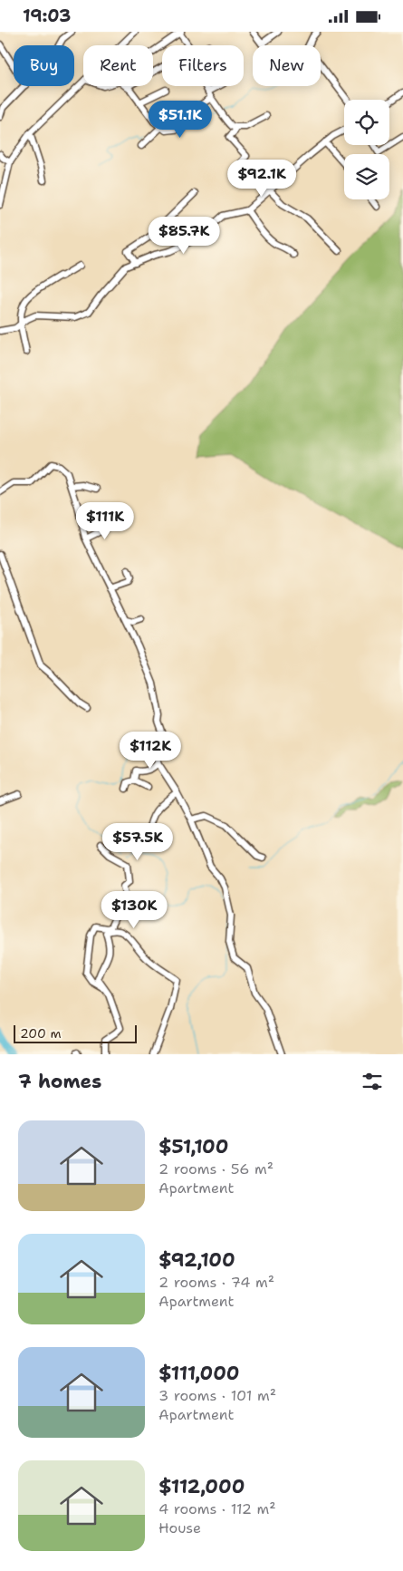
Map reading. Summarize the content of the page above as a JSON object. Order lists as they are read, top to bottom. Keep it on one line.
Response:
{"scale_bar":"200 m","page":{"status":"19:03","chip":["Buy","Rent","Filters","New"],"price":["$51.1K","$92.1K","$85.7K","$111K","$112K","$57.5K","$130K"],"scale":"200 m","heading":"7 homes","list":[{"name":"$51,100","note":"2 rooms · 56 m² · Apartment"},{"name":"$92,100","note":"2 rooms · 74 m² · Apartment"},{"name":"$111,000","note":"3 rooms · 101 m² · Apartment"},{"name":"$112,000","note":"4 rooms · 112 m² · House"}]}}
